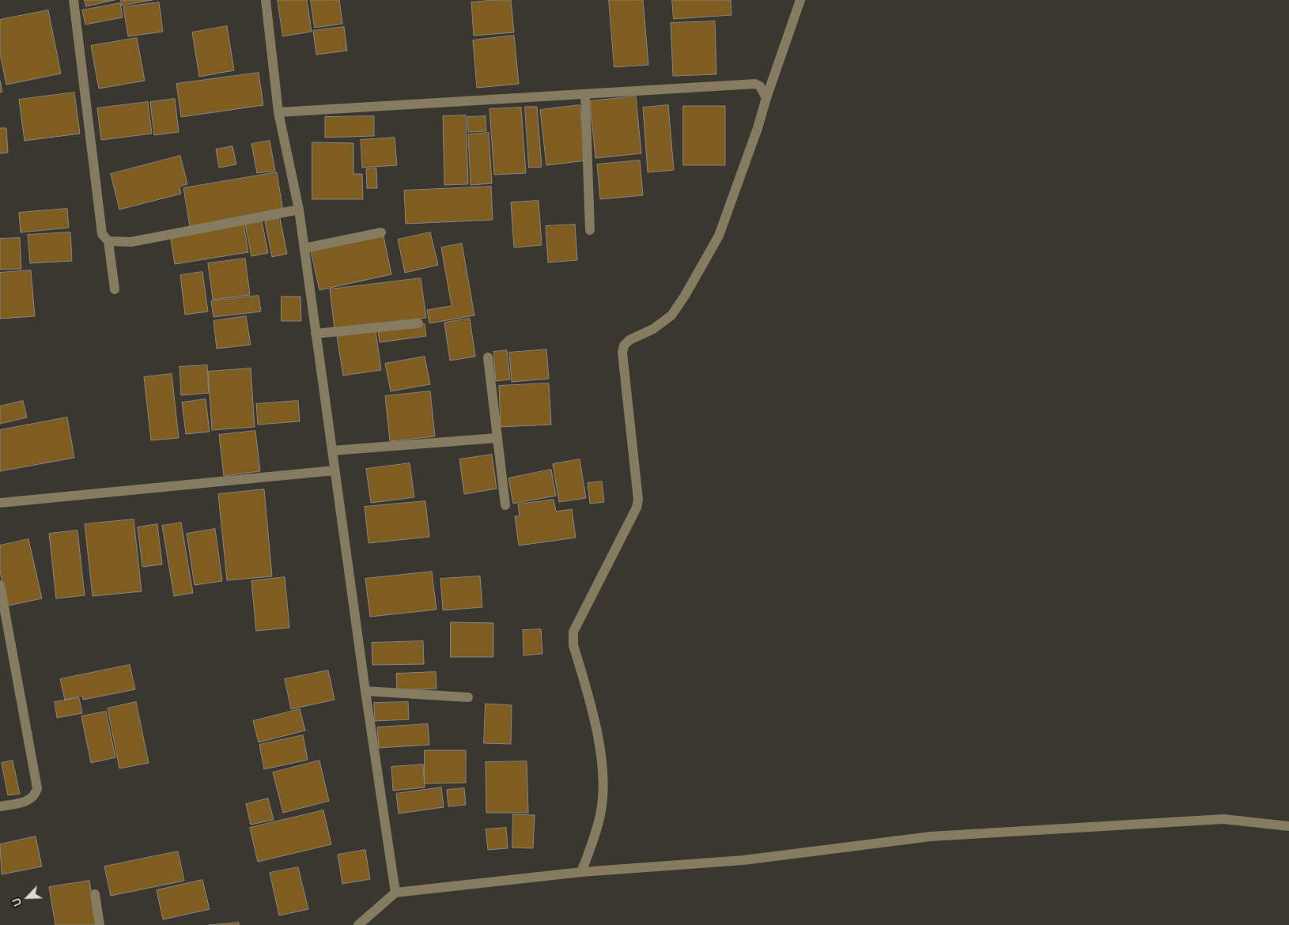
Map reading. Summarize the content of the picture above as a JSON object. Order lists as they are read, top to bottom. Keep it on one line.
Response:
{"north":"bottom left"}
